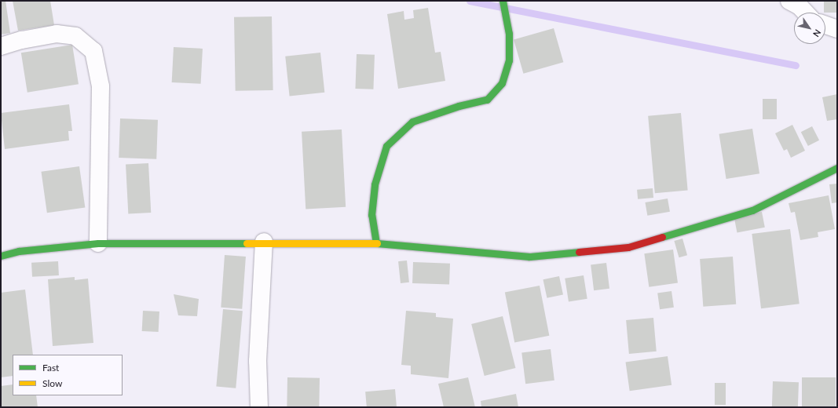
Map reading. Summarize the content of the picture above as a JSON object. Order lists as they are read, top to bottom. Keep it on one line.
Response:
{"legend":["Fast","Slow"],"north":"bottom right"}
